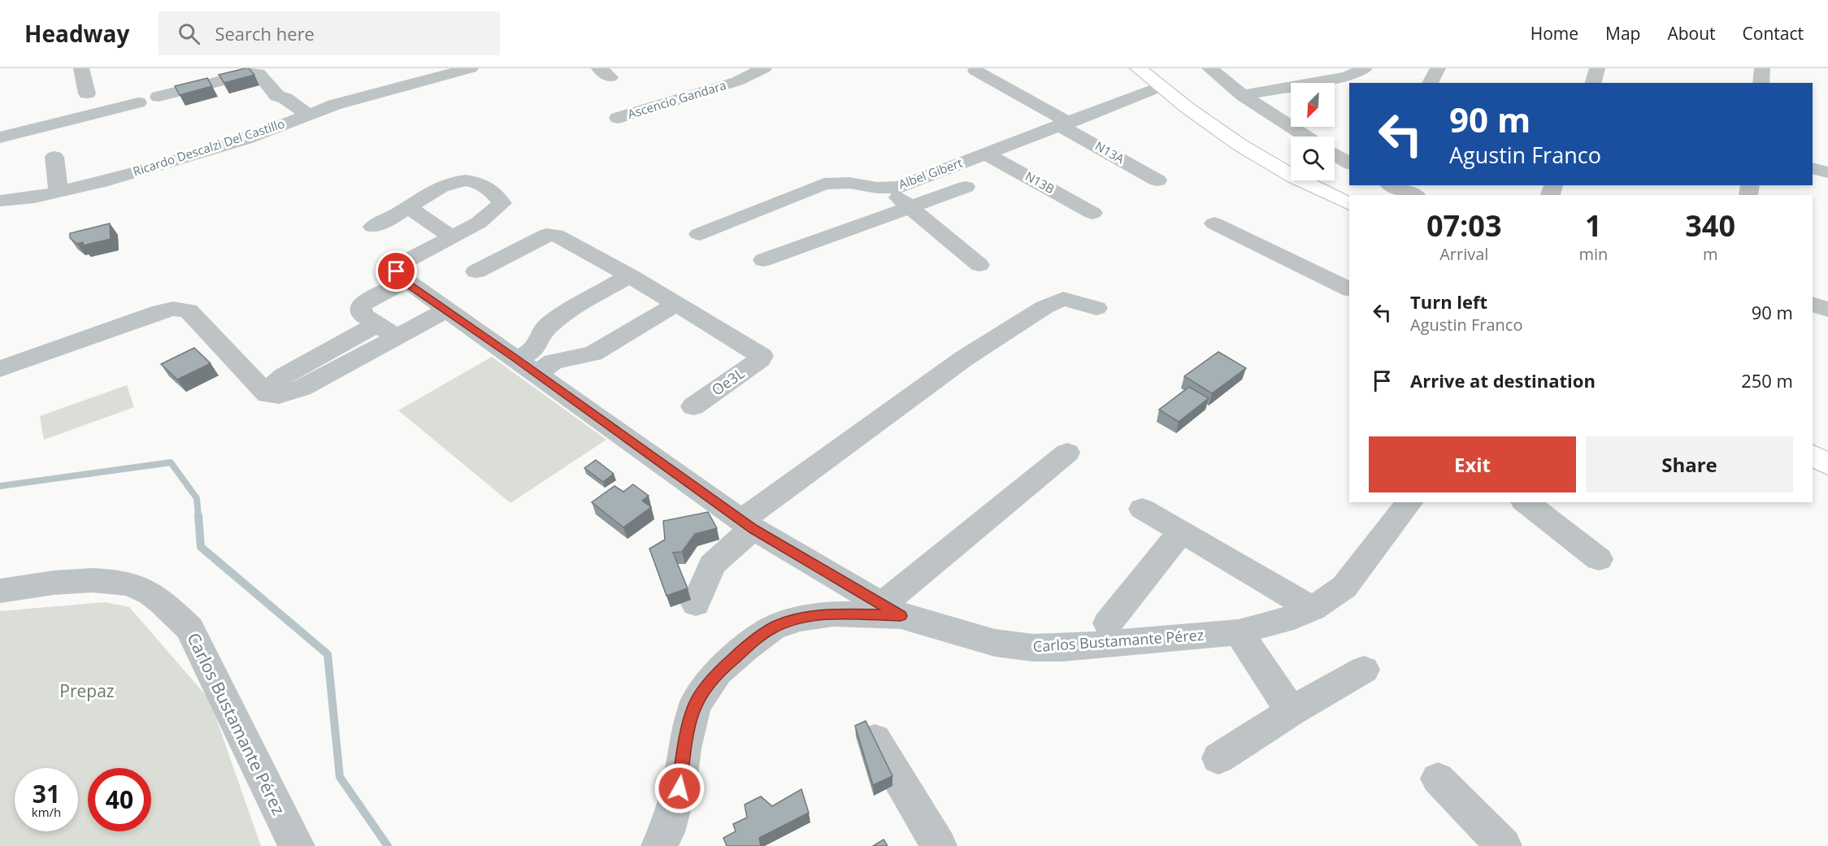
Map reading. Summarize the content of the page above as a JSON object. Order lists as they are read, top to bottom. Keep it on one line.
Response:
{"streets":{"street":["Ascencio Gandara","Ricardo Descalzi Del Castillo","N13A","Albel Gibert","N13B","Oe3L","Carlos Bustamante Pérez"]},"crossings":[["N13A","Albel Gibert"],["Albel Gibert","N13B"]],"parks":["Prepaz"],"north":"bottom left","page":{"header":"Headway","search":"Search here","nav":["Home","Map","About","Contact"],"turn":["90 m","Agustin Franco"],"eta":["07:03","Arrival","1","min","340","m"],"list":[{"name":"Turn left","note":"Agustin Franco","value":"90 m"},{"name":"Arrive at destination","value":"250 m"}],"buttons":["Exit","Share"],"speed":"31 km/h","limit":"40"}}
